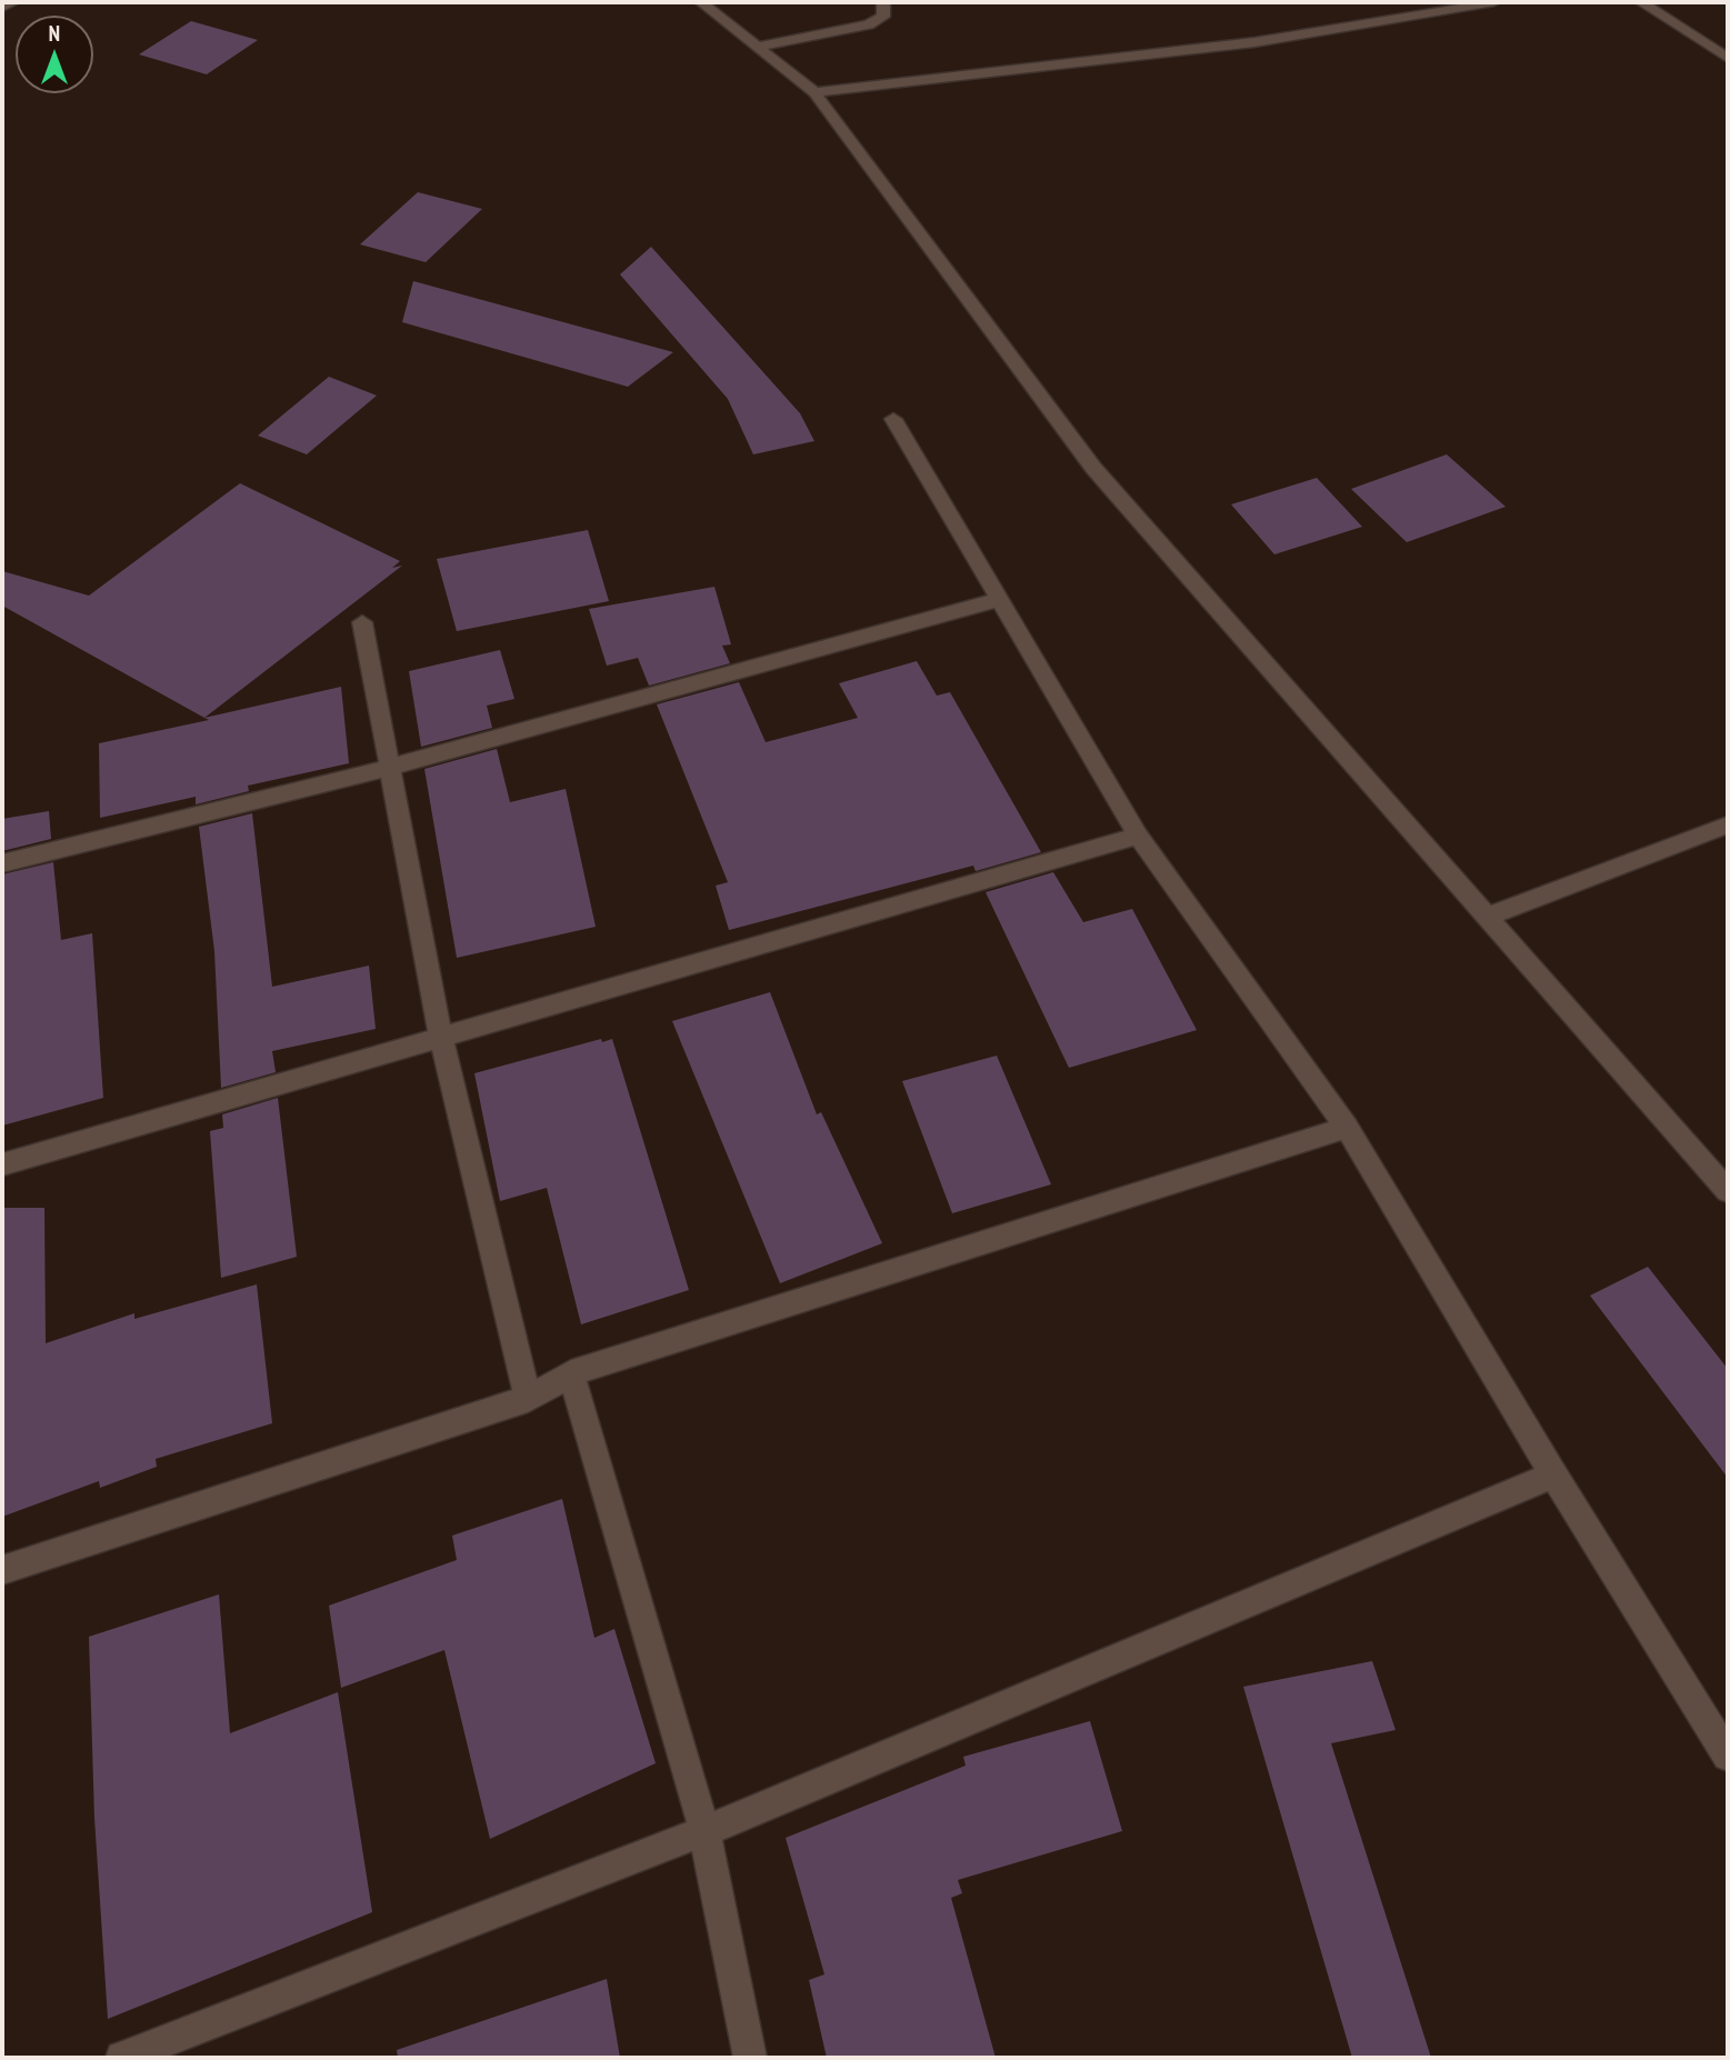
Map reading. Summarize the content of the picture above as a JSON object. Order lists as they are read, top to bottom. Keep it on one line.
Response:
{"north":"top"}
